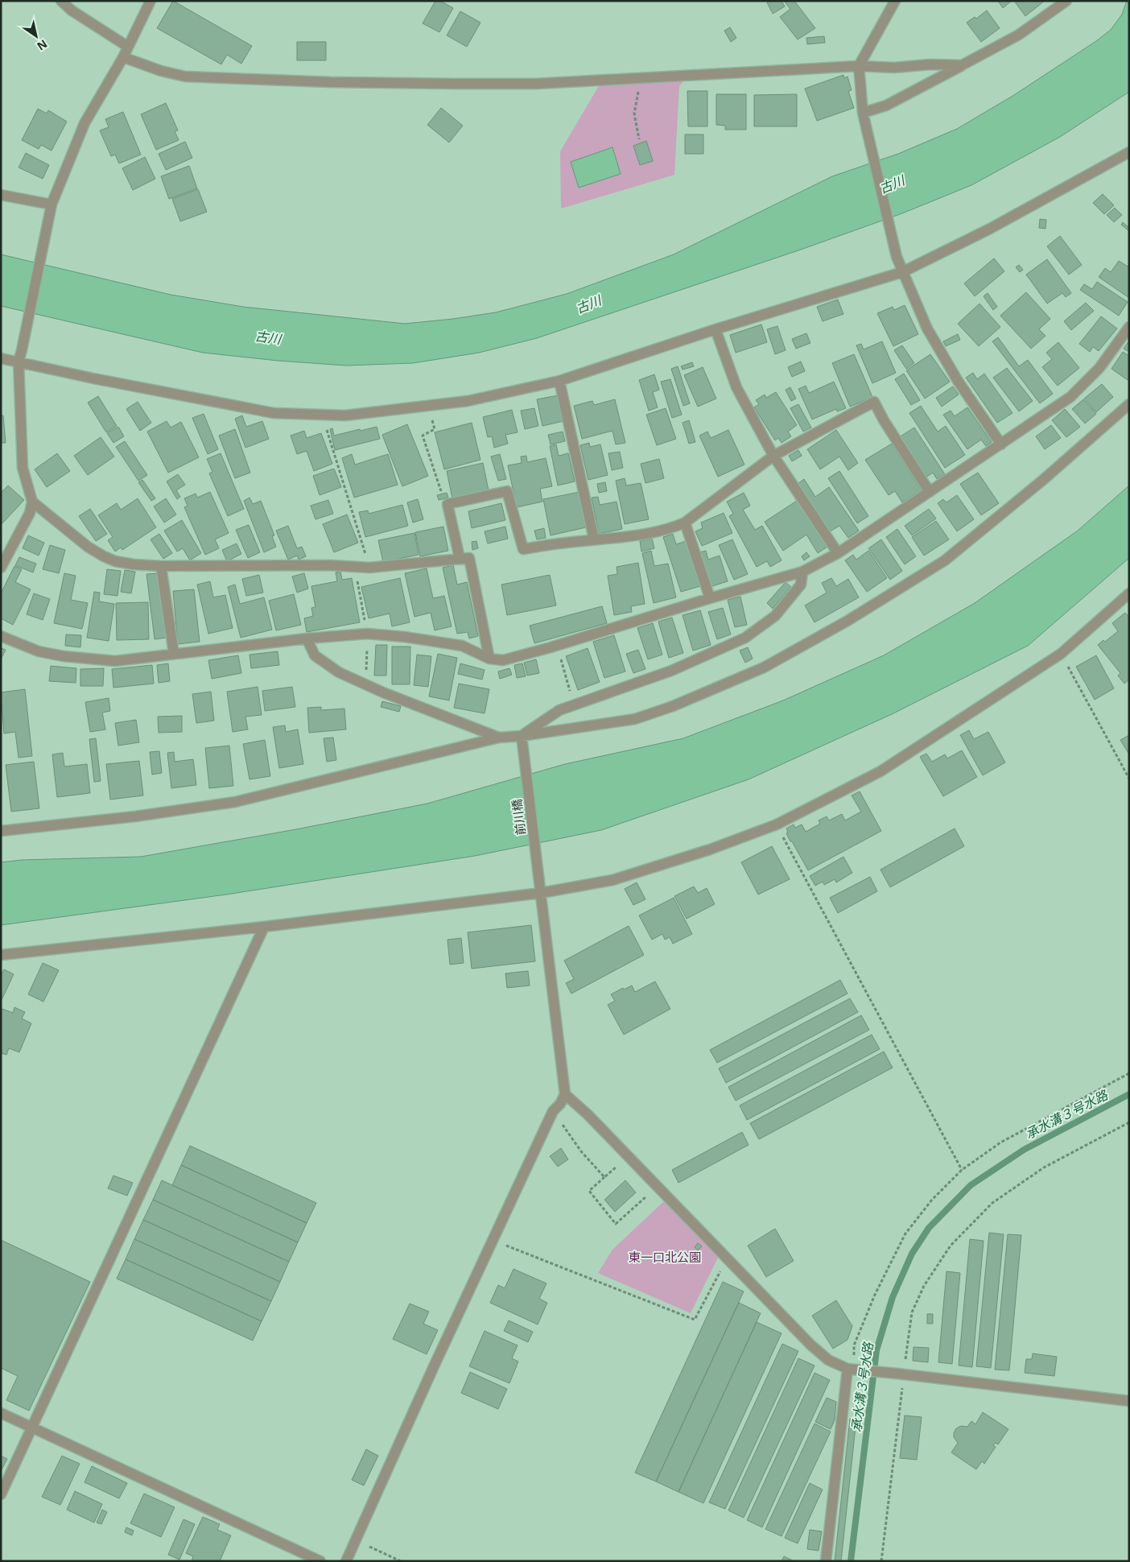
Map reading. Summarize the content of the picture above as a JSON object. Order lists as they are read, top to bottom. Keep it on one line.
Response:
{"streets":{"street":["前川橋"]},"water":["古川","承水溝３号水路"],"parks":["東一口北公園"],"north":"bottom right"}
